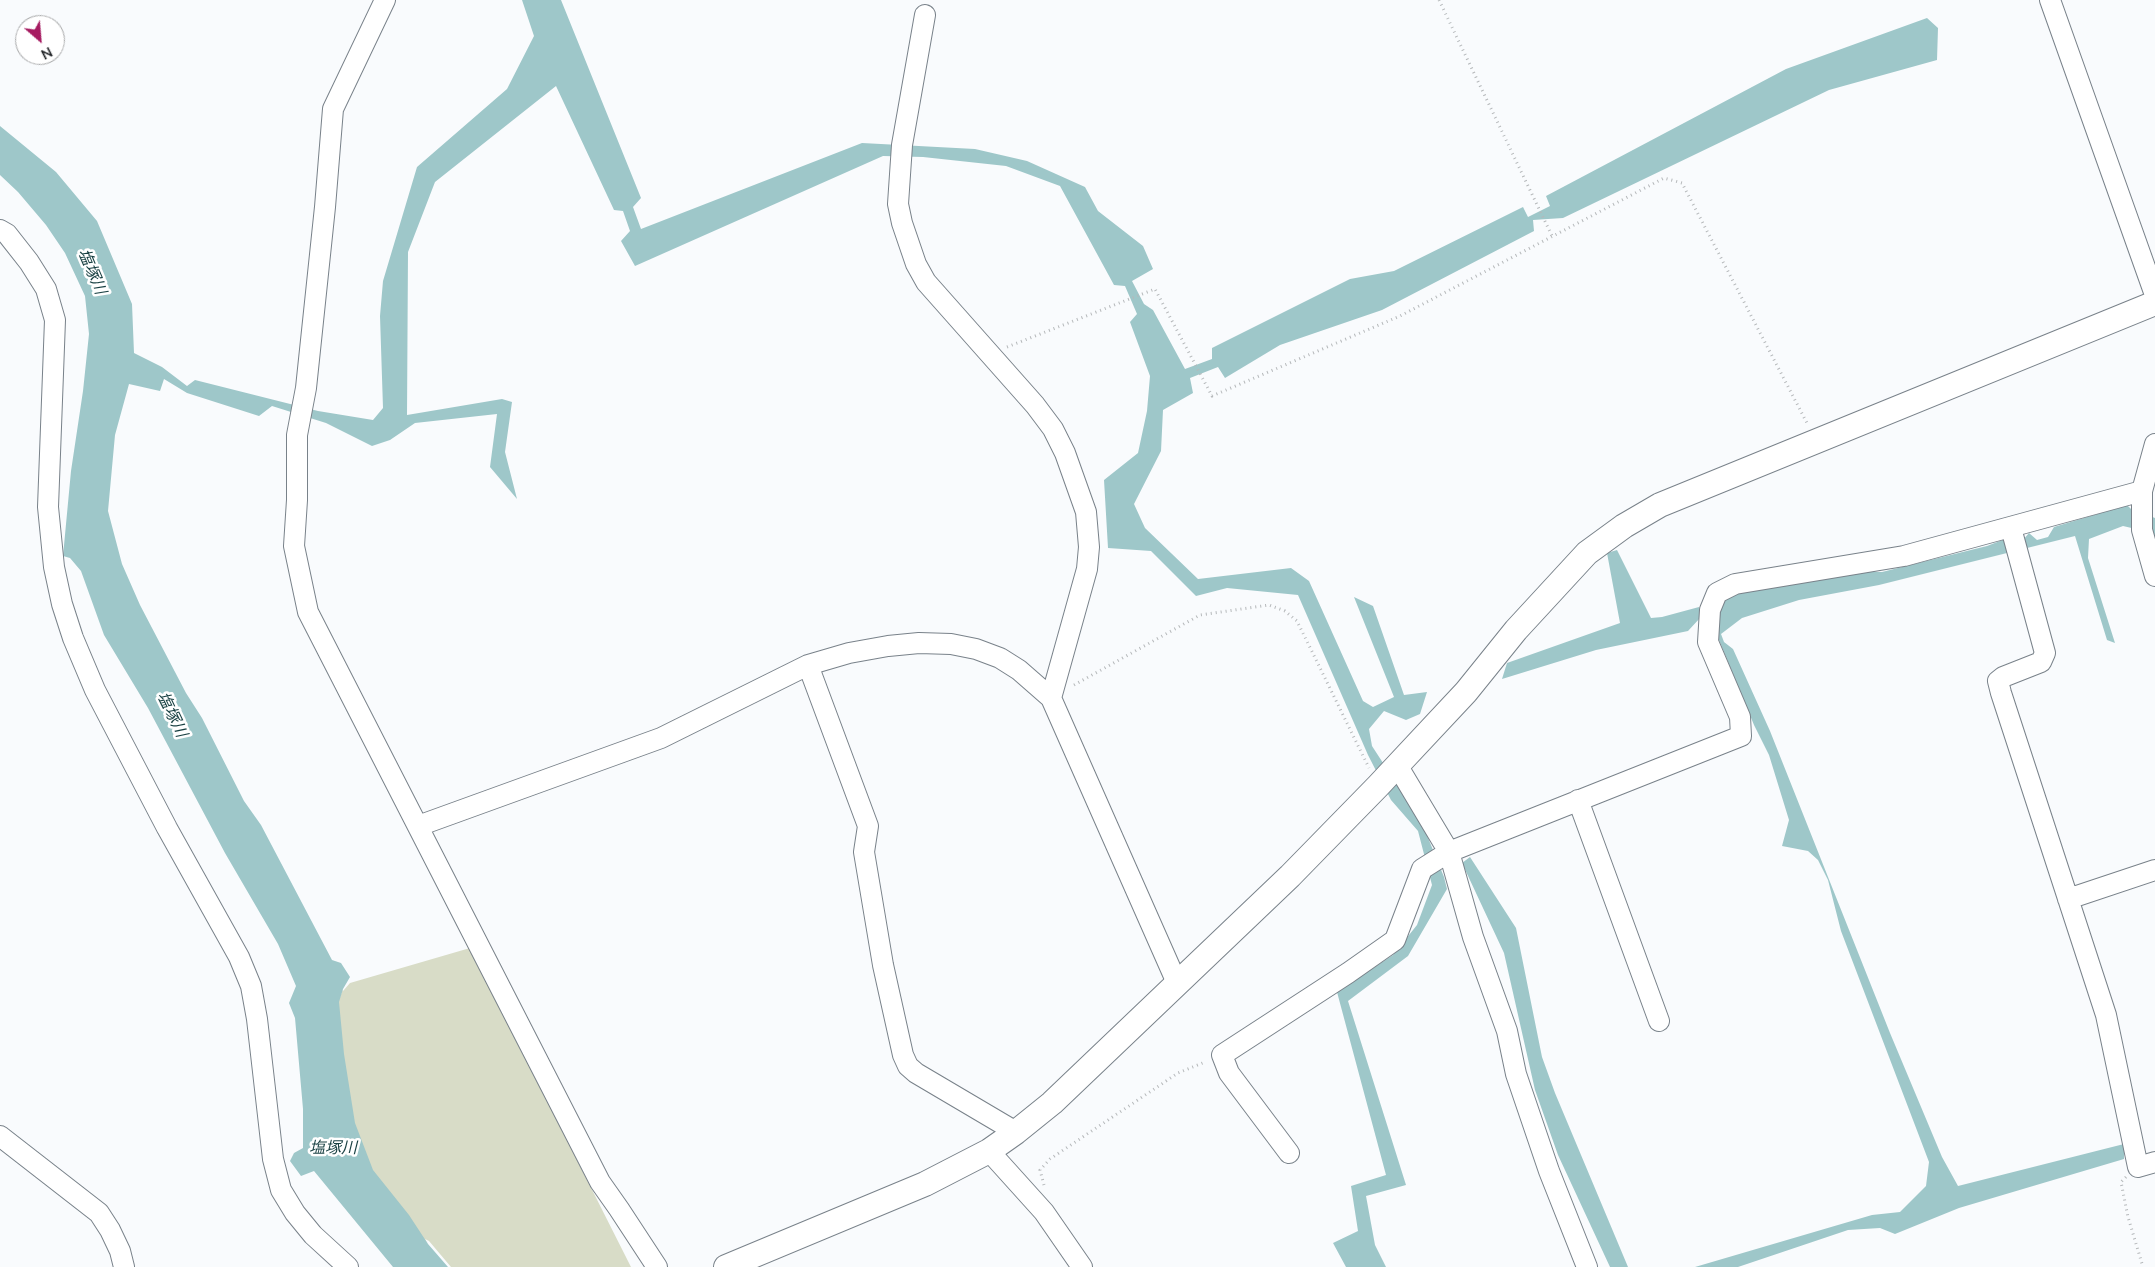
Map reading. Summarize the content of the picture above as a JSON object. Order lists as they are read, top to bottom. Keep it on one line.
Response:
{"water":["塩塚川"],"north":"bottom right"}
